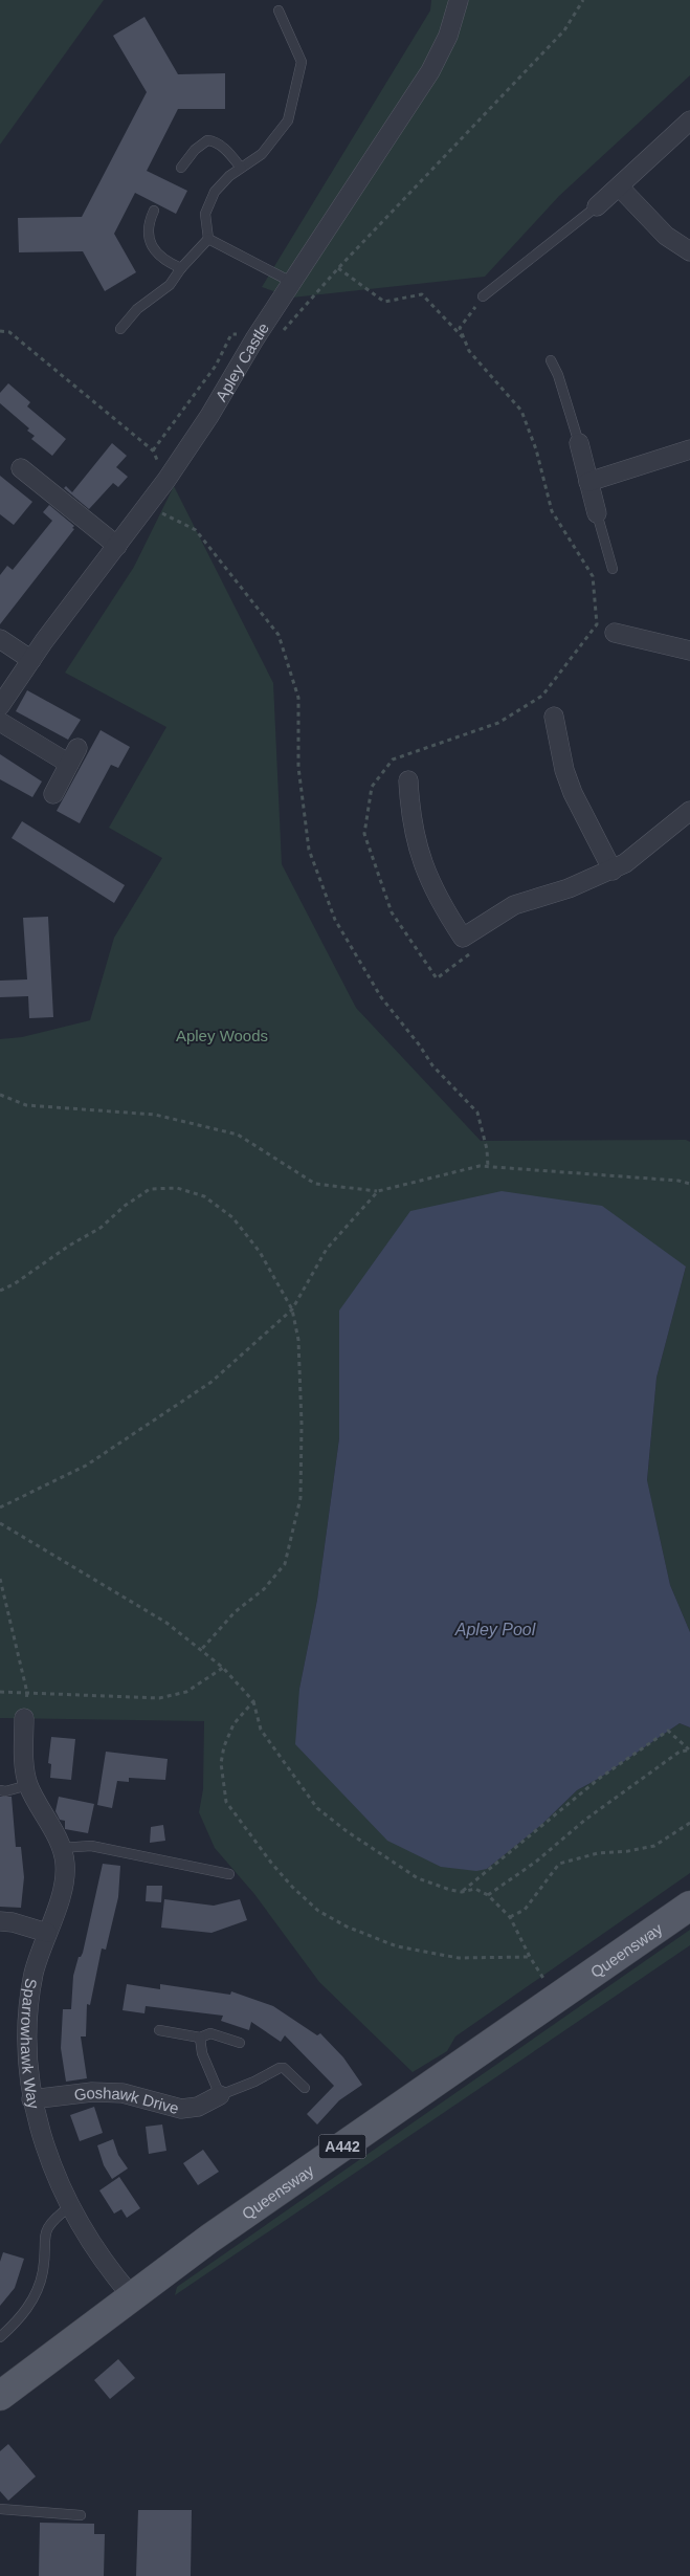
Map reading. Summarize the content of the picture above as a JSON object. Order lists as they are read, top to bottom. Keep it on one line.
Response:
{"streets":{"main road":["Queensway","A442"],"street":["Apley Castle","Sparrowhawk Way","Goshawk Drive"]},"crossings":[["Queensway","Sparrowhawk Way"],["Sparrowhawk Way","Goshawk Drive"]],"water":["Apley Pool"],"parks":["Apley Woods"]}
